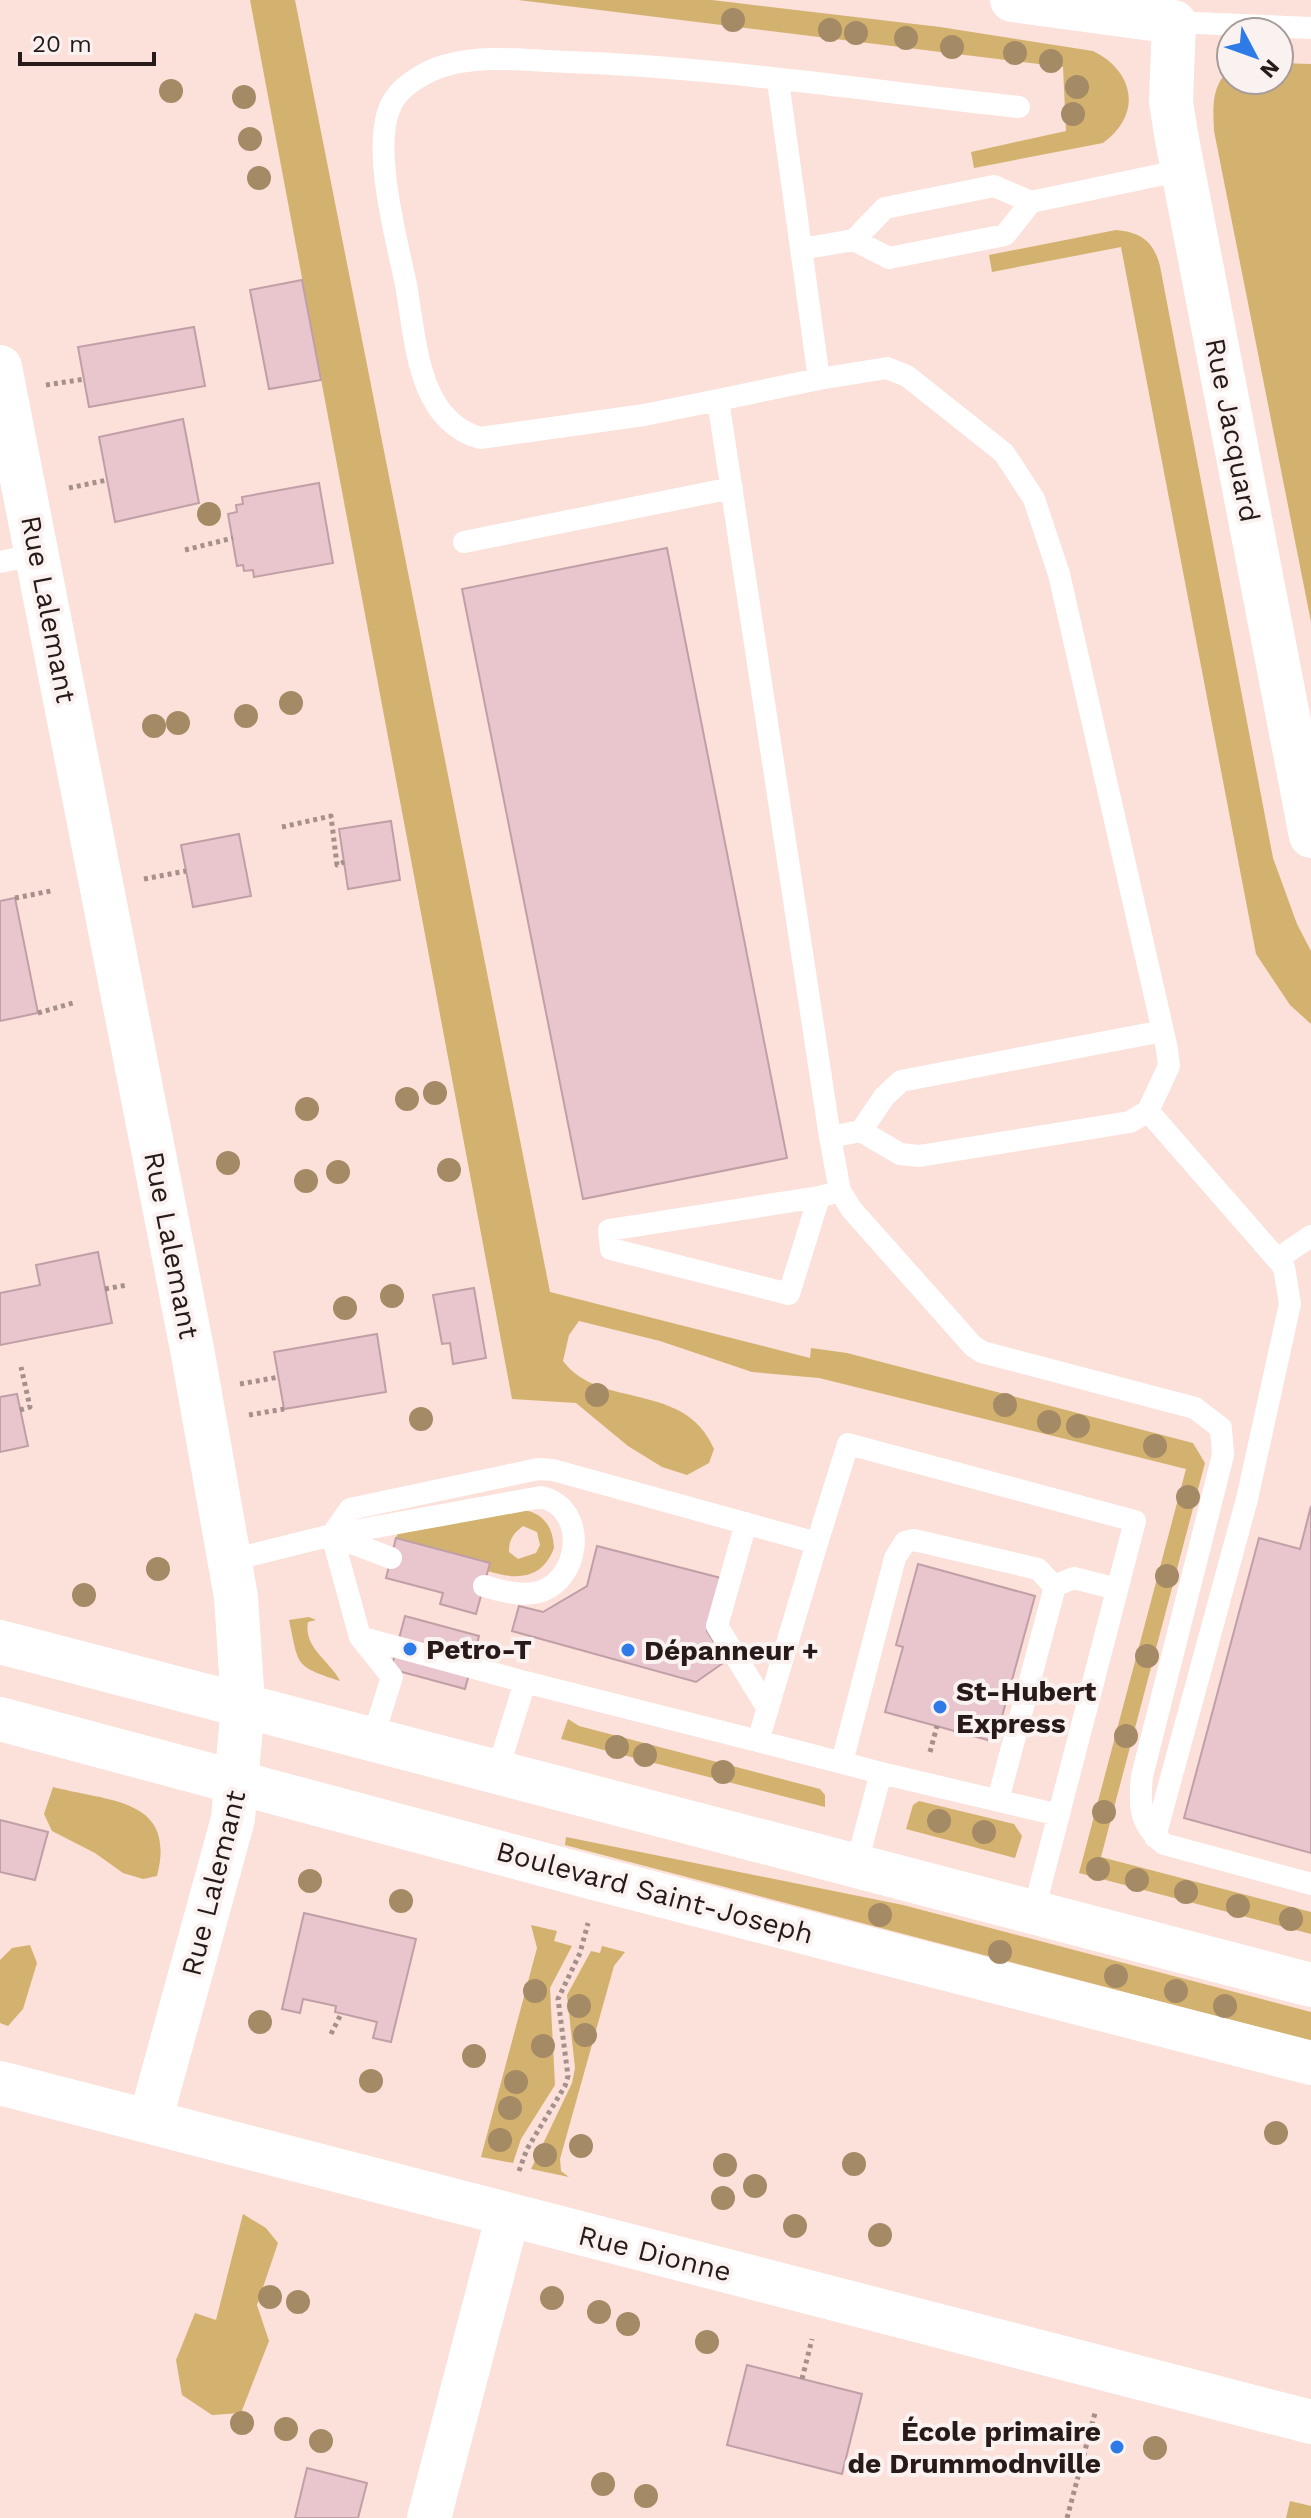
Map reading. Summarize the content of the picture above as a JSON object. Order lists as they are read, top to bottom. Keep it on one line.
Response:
{"streets":{"street":["Rue Jacquard","Rue Lalemant","Boulevard Saint-Joseph","Rue Dionne"]},"crossings":[["Rue Lalemant","Boulevard Saint-Joseph"],["Rue Lalemant","Rue Dionne"]],"places":["Petro-T","Dépanneur +","St-Hubert Express","École primaire de Drummodnville"],"scale_bar":"20 m","north":"bottom right"}
